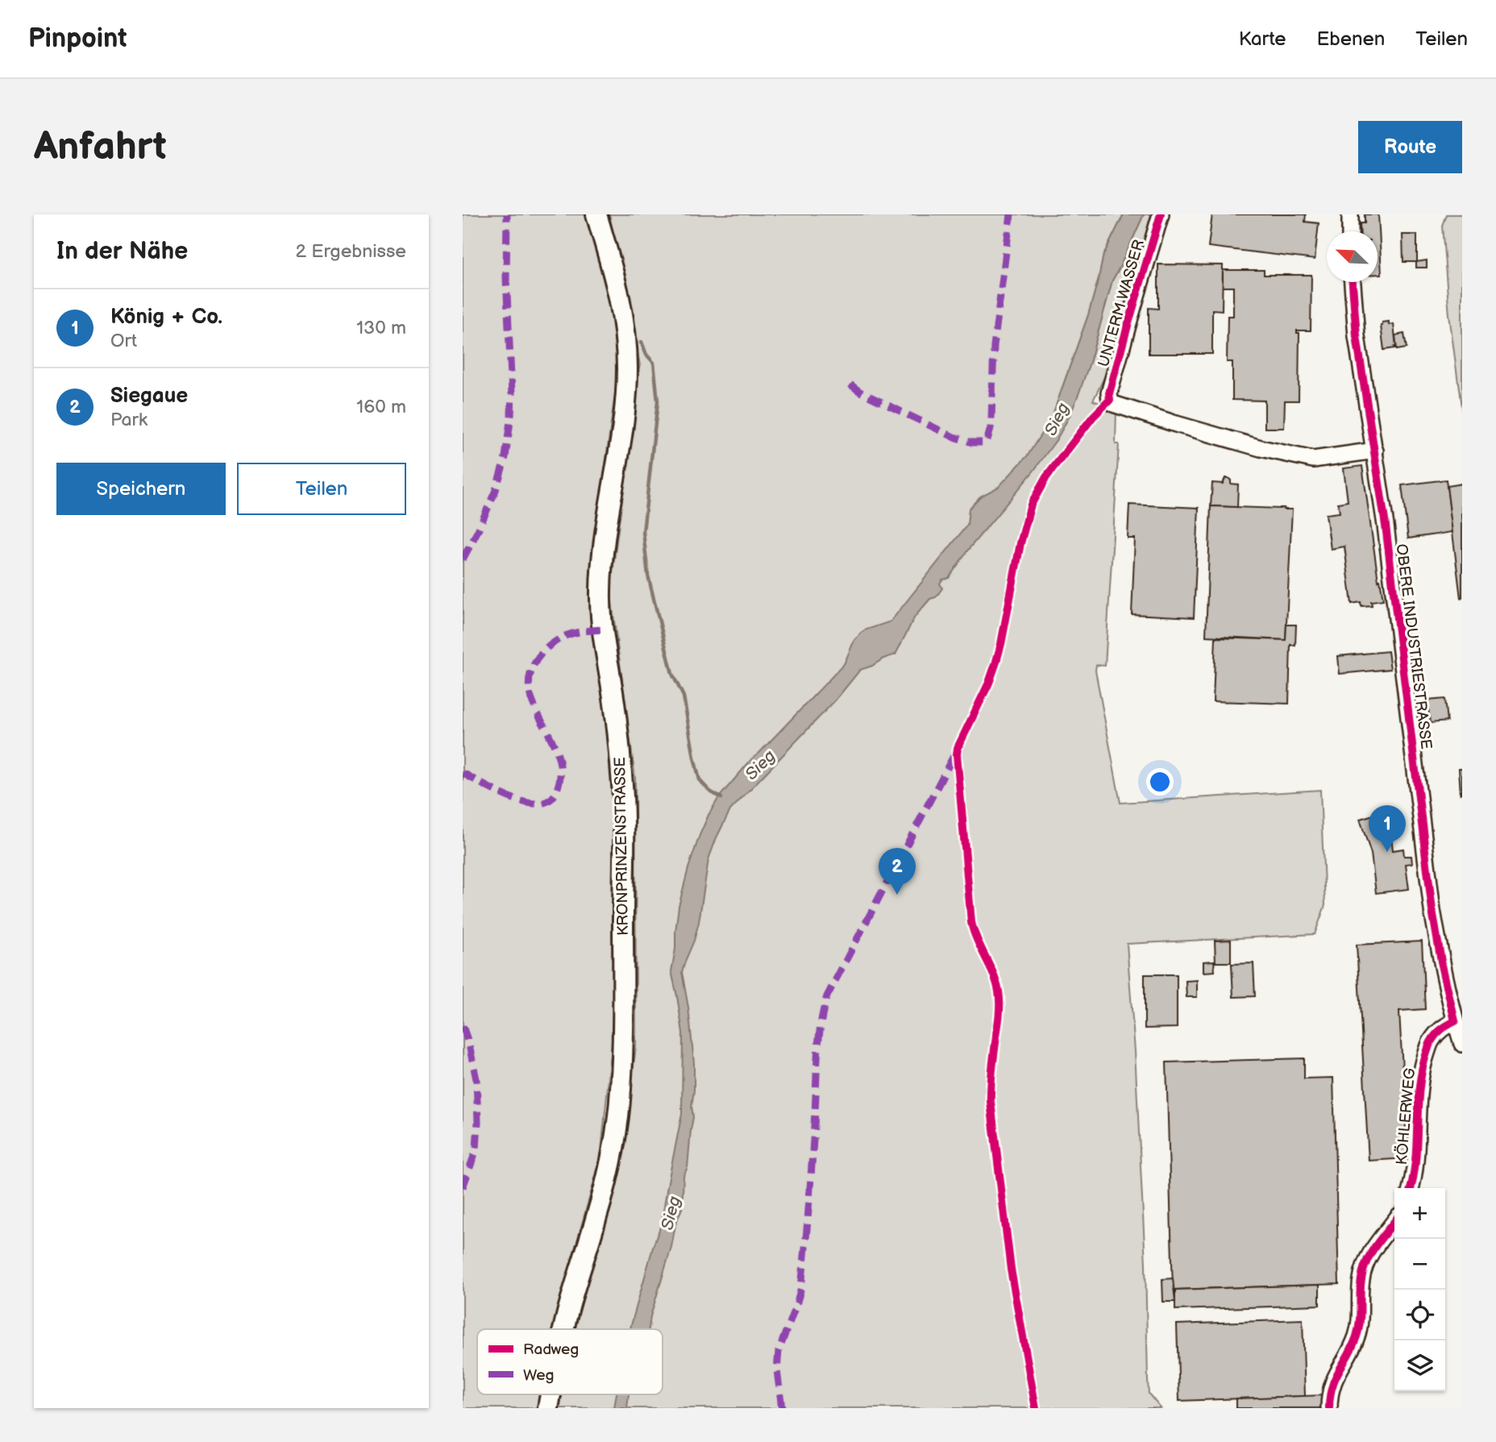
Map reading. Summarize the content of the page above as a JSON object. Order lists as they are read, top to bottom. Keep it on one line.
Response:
{"streets":{"main road":["KRONPRINZENSTRASSE"],"street":["UNTERM WASSER","OBERE INDUSTRIESTRASSE","KÖHLERWEG"]},"crossings":[["UNTERM WASSER","OBERE INDUSTRIESTRASSE"],["OBERE INDUSTRIESTRASSE","KÖHLERWEG"]],"water":["Sieg"],"legend":["Radweg","Weg"],"north":"top left","page":{"header":"Pinpoint","nav":["Karte","Ebenen","Teilen"],"buttons":["Route",["Speichern","Teilen"]],"title":"Anfahrt","heading":["In der Nähe","2 Ergebnisse"],"list":[{"mark":"1","name":"König + Co.","note":"Ort","value":"130 m"},{"mark":"2","name":"Siegaue","note":"Park","value":"160 m"}],"pins":["1","2"],"map_buttons":["+","−"]}}
